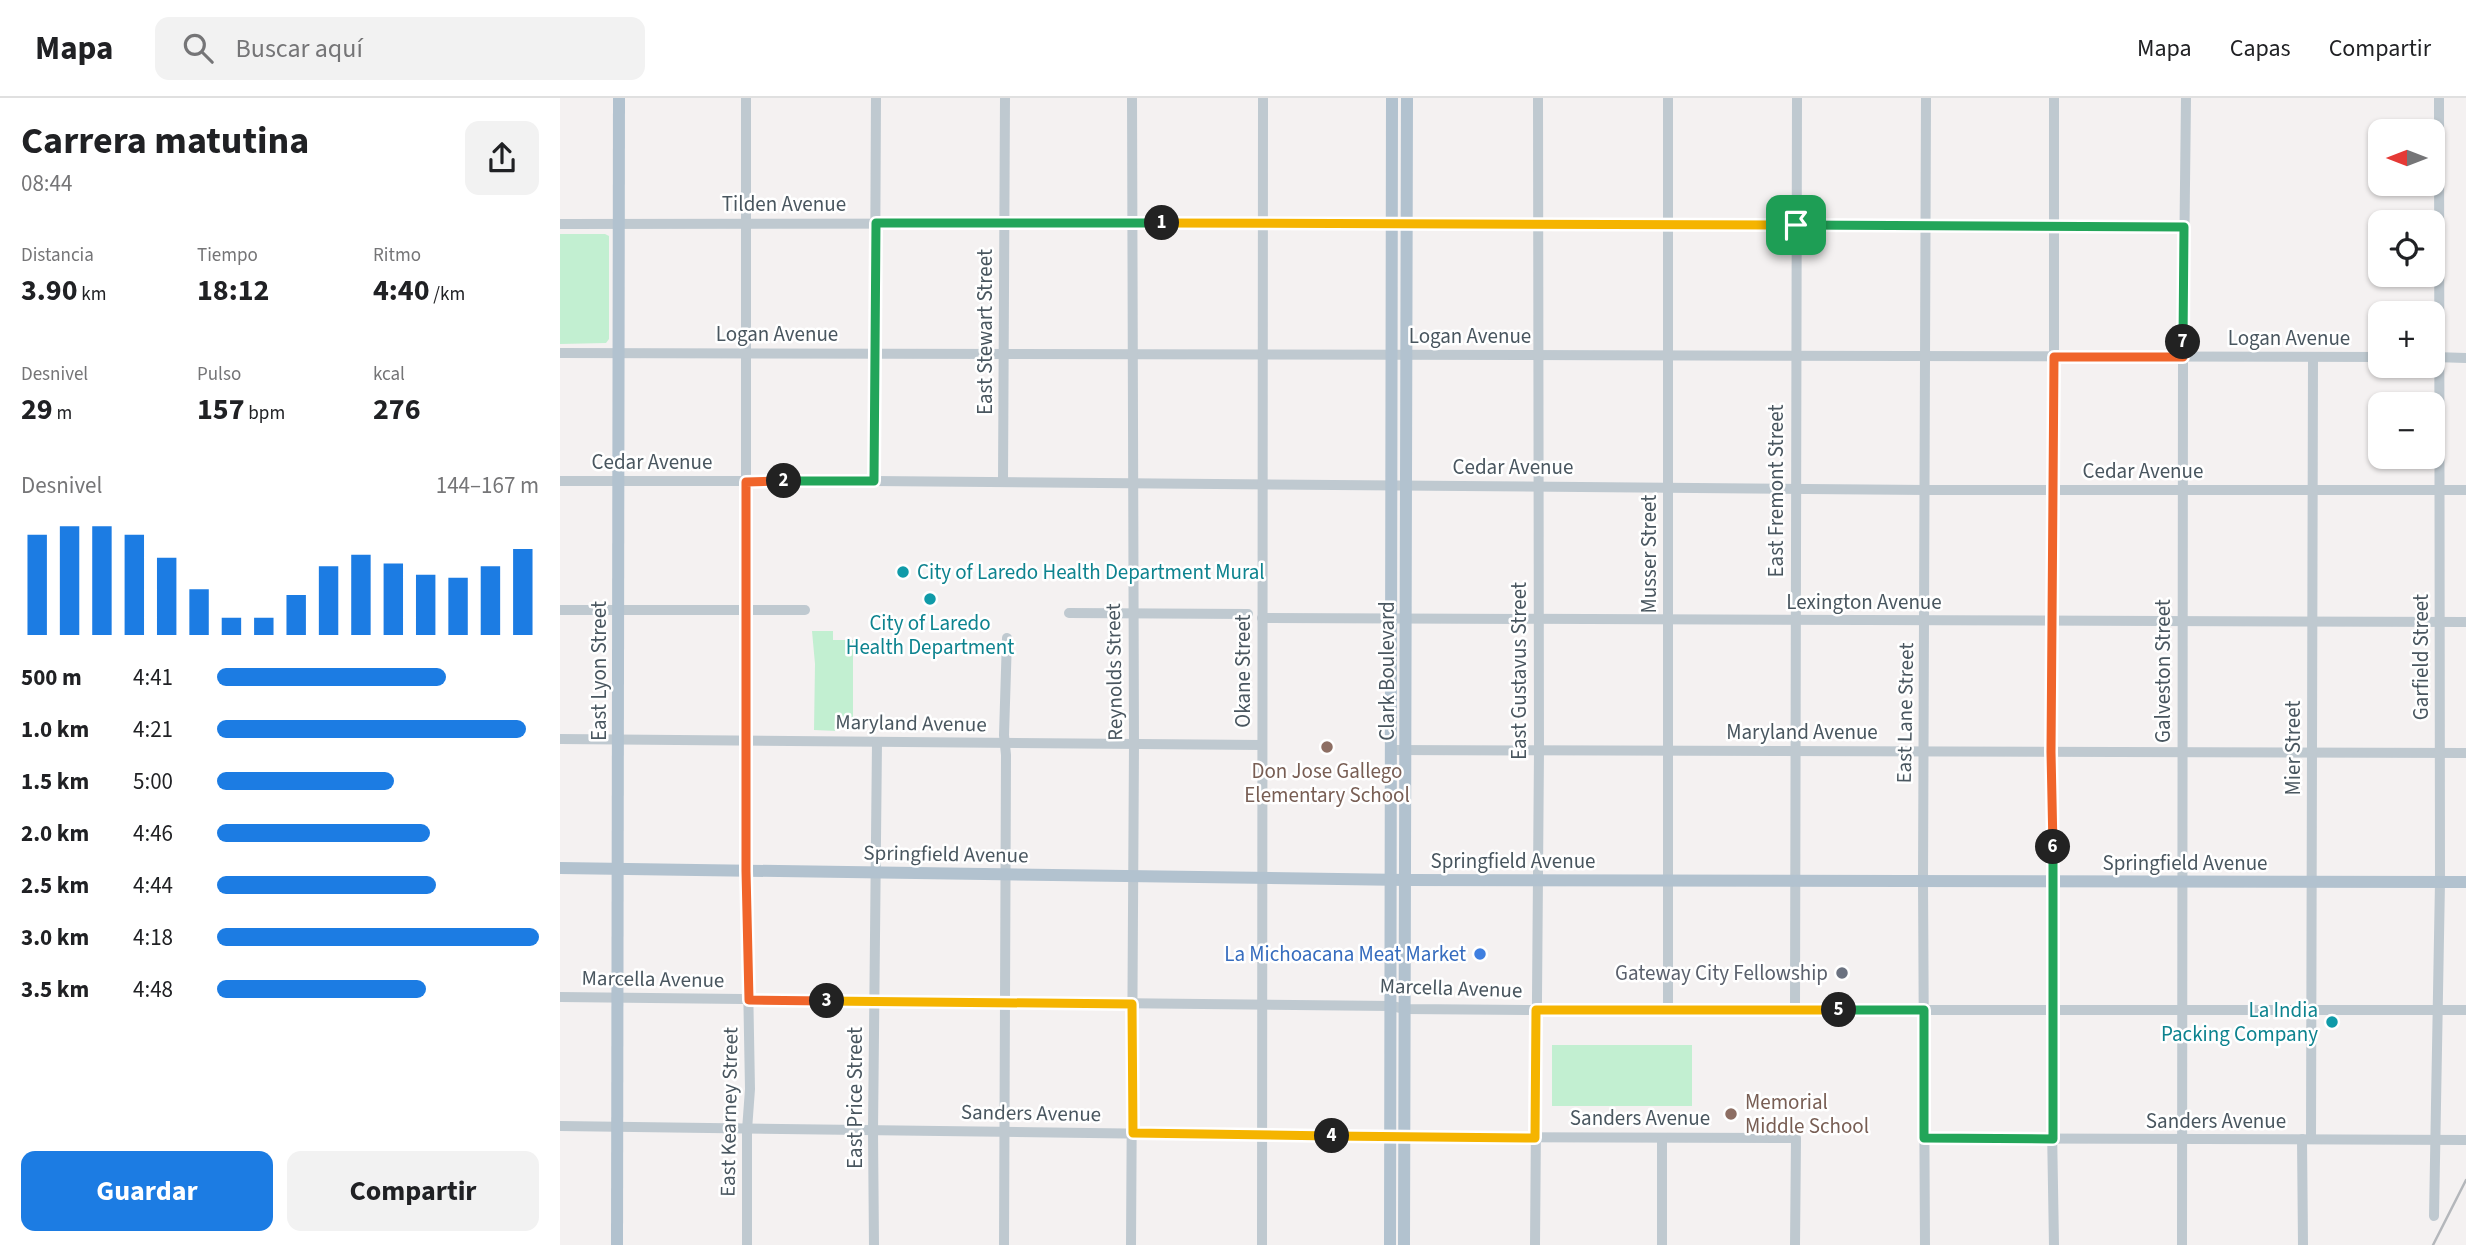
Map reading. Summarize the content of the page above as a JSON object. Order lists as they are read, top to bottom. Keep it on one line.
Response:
{"streets":{"main road":["East Lyon Street","Clark Boulevard","Springfield Avenue"],"street":["Tilden Avenue","East Stewart Street","Logan Avenue","Cedar Avenue","East Fremont Street","Musser Street","Lexington Avenue","Garfield Street","Okane Street","East Gustavus Street","Galveston Street","Reynolds Street","East Lane Street","Maryland Avenue","Mier Street","Marcella Avenue","East Price Street","East Kearney Street","Sanders Avenue"]},"crossings":[["Tilden Avenue","East Stewart Street"],["Tilden Avenue","East Fremont Street"],["Tilden Avenue","Musser Street"],["Tilden Avenue","East Lyon Street"],["Tilden Avenue","Okane Street"],["Tilden Avenue","Clark Boulevard"],["Tilden Avenue","East Gustavus Street"],["Tilden Avenue","Galveston Street"],["Tilden Avenue","Reynolds Street"],["Tilden Avenue","East Lane Street"],["Tilden Avenue","East Kearney Street"],["East Stewart Street","Logan Avenue"],["East Stewart Street","Cedar Avenue"],["Logan Avenue","East Fremont Street"],["Logan Avenue","Musser Street"],["Logan Avenue","East Lyon Street"],["Logan Avenue","Okane Street"],["Logan Avenue","Clark Boulevard"],["Logan Avenue","East Gustavus Street"],["Logan Avenue","Galveston Street"],["Logan Avenue","Reynolds Street"],["Logan Avenue","East Lane Street"],["Logan Avenue","Mier Street"],["Logan Avenue","East Kearney Street"],["Cedar Avenue","East Fremont Street"],["Cedar Avenue","Musser Street"],["Cedar Avenue","Garfield Street"],["Cedar Avenue","East Lyon Street"],["Cedar Avenue","Okane Street"],["Cedar Avenue","Clark Boulevard"],["Cedar Avenue","East Gustavus Street"],["Cedar Avenue","Galveston Street"],["Cedar Avenue","Reynolds Street"],["Cedar Avenue","East Lane Street"],["Cedar Avenue","Mier Street"],["Cedar Avenue","East Kearney Street"],["East Fremont Street","Lexington Avenue"],["East Fremont Street","Maryland Avenue"],["East Fremont Street","Springfield Avenue"],["East Fremont Street","Marcella Avenue"],["Musser Street","Lexington Avenue"],["Musser Street","Maryland Avenue"],["Musser Street","Springfield Avenue"],["Musser Street","Marcella Avenue"],["Lexington Avenue","Garfield Street"],["Lexington Avenue","Okane Street"],["Lexington Avenue","Clark Boulevard"],["Lexington Avenue","East Gustavus Street"],["Lexington Avenue","Galveston Street"],["Lexington Avenue","East Lane Street"],["Lexington Avenue","Mier Street"],["Garfield Street","Maryland Avenue"],["Garfield Street","Springfield Avenue"],["Garfield Street","Marcella Avenue"],["Garfield Street","Sanders Avenue"],["East Lyon Street","Maryland Avenue"],["East Lyon Street","Springfield Avenue"],["East Lyon Street","Marcella Avenue"],["East Lyon Street","Sanders Avenue"],["Okane Street","Maryland Avenue"],["Okane Street","Springfield Avenue"],["Okane Street","Marcella Avenue"],["Okane Street","Sanders Avenue"],["Clark Boulevard","Maryland Avenue"],["Clark Boulevard","Springfield Avenue"],["Clark Boulevard","Marcella Avenue"],["Clark Boulevard","Sanders Avenue"],["East Gustavus Street","Maryland Avenue"],["East Gustavus Street","Springfield Avenue"],["East Gustavus Street","Marcella Avenue"],["East Gustavus Street","Sanders Avenue"],["Galveston Street","Maryland Avenue"],["Galveston Street","Springfield Avenue"],["Galveston Street","Marcella Avenue"],["Galveston Street","Sanders Avenue"],["Reynolds Street","Maryland Avenue"],["Reynolds Street","Springfield Avenue"],["Reynolds Street","Marcella Avenue"],["Reynolds Street","Sanders Avenue"],["East Lane Street","Maryland Avenue"],["East Lane Street","Springfield Avenue"],["East Lane Street","Marcella Avenue"],["East Lane Street","Sanders Avenue"],["Maryland Avenue","Mier Street"],["Maryland Avenue","East Price Street"],["Maryland Avenue","East Kearney Street"],["Mier Street","Springfield Avenue"],["Mier Street","Marcella Avenue"],["Mier Street","Sanders Avenue"],["Springfield Avenue","East Price Street"],["Springfield Avenue","East Kearney Street"],["Marcella Avenue","East Price Street"],["Marcella Avenue","East Kearney Street"],["East Price Street","Sanders Avenue"],["East Kearney Street","Sanders Avenue"]],"places":["City of Laredo Health Department Mural","City of Laredo Health Department","Don Jose Gallego Elementary School","La Michoacana Meat Market","Gateway City Fellowship","La India Packing Company","Memorial Middle School"],"north":"left","page":{"header":"Mapa","search":"Buscar aquí","nav":["Mapa","Capas","Compartir"],"heading":["Carrera matutina","08:44"],"map_buttons":["+","−"],"pins":["1","7","2","6","3","5","4"],"stats":[["Distancia","3.90 km"],["Tiempo","18:12"],["Ritmo","4:40 /km"],["Desnivel","29 m"],["Pulso","157 bpm"],["kcal","276"]],"chart":["Desnivel","144–167 m"],"list":[{"name":"500 m","note":"4:41"},{"name":"1.0 km","note":"4:21"},{"name":"1.5 km","note":"5:00"},{"name":"2.0 km","note":"4:46"},{"name":"2.5 km","note":"4:44"},{"name":"3.0 km","note":"4:18"},{"name":"3.5 km","note":"4:48"}],"buttons":["Guardar","Compartir"]}}
